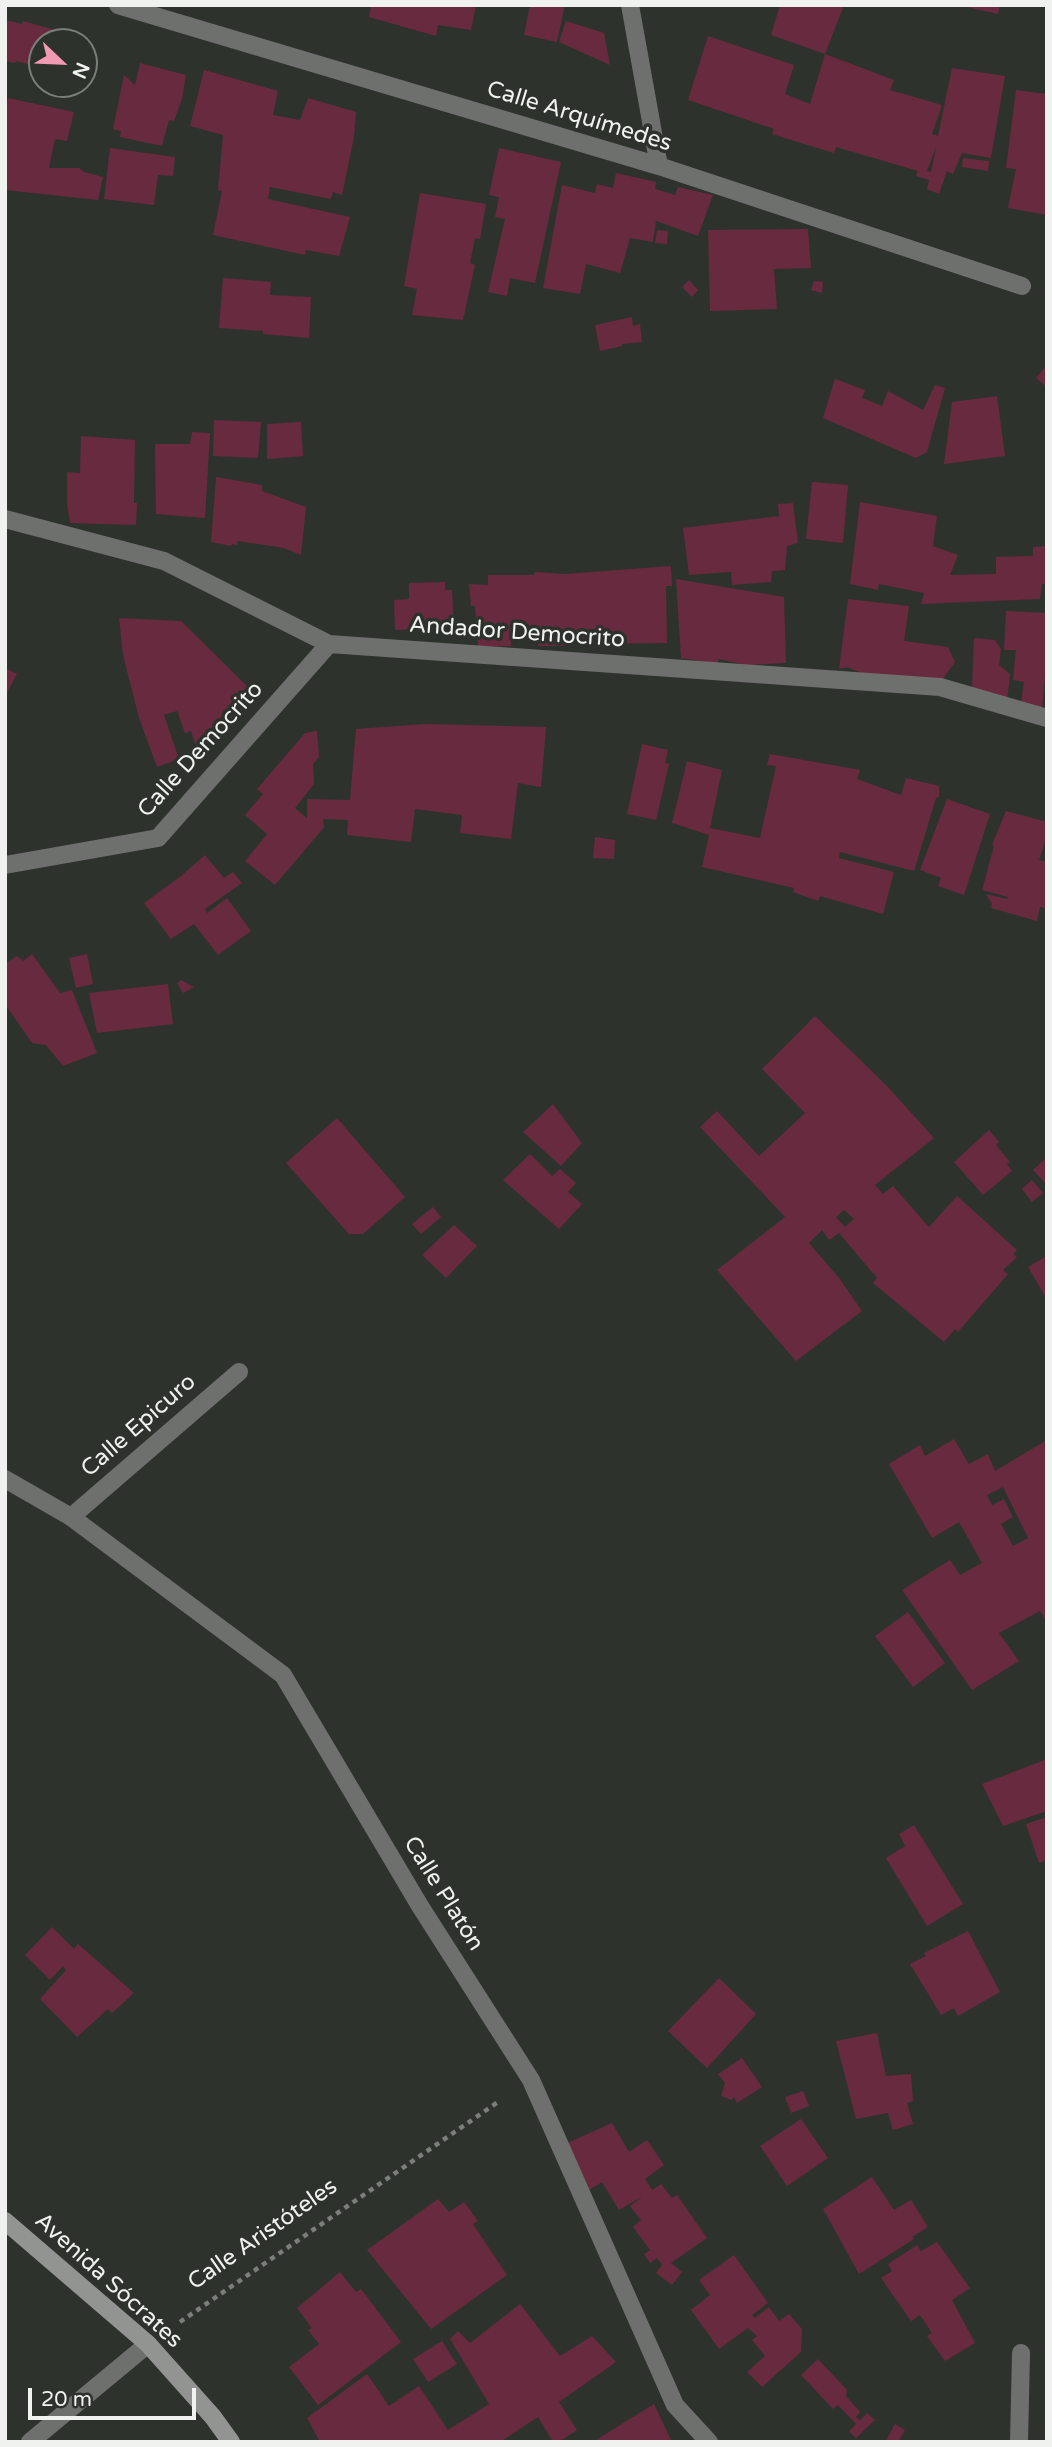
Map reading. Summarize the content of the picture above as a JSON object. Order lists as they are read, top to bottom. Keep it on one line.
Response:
{"streets":{"street":["Calle Arquímedes","Andador Democrito","Calle Democrito","Calle Epicuro","Calle Platón","Avenida Sócrates"],"path":["Calle Aristóteles"]},"crossings":[["Andador Democrito","Calle Democrito"],["Calle Epicuro","Calle Platón"],["Calle Platón","Calle Aristóteles"],["Calle Aristóteles","Avenida Sócrates"]],"scale_bar":"20 m","north":"bottom right"}
